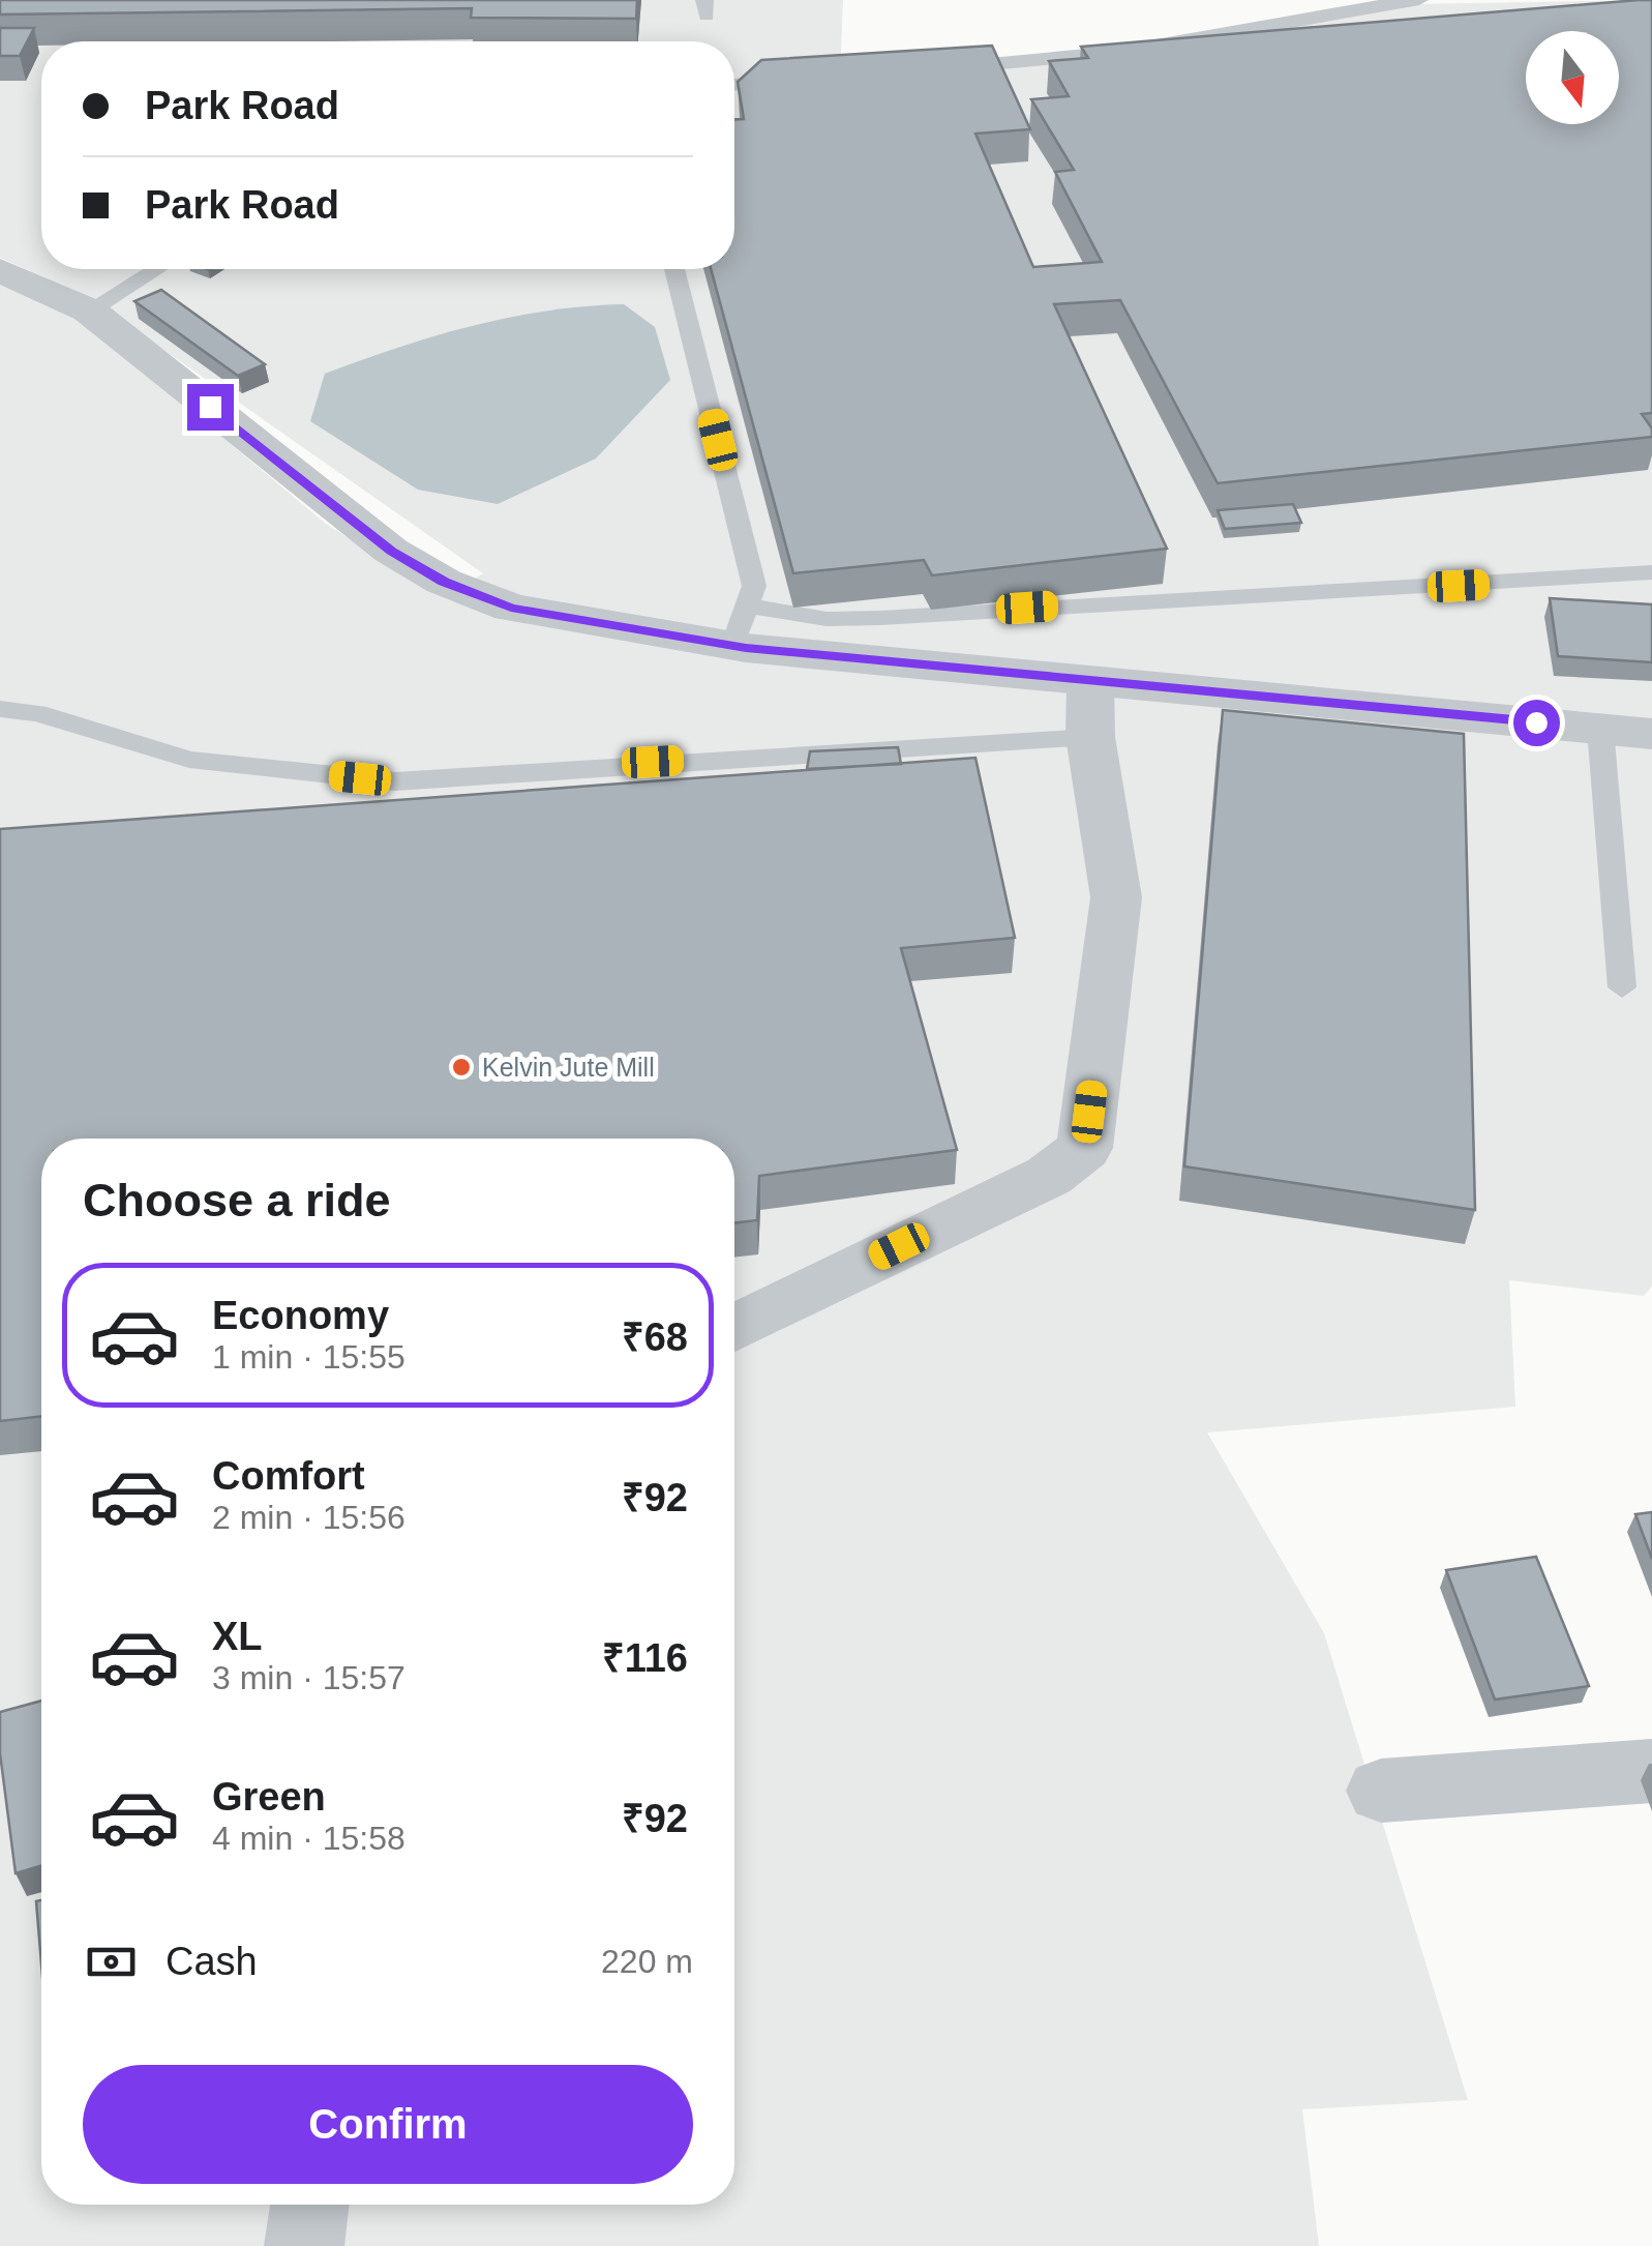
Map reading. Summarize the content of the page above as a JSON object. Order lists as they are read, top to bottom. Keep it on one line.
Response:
{"places":["Kelvin Jute Mill"],"north":"bottom","page":{"banner":["Park Road","Park Road"],"heading":"Choose a ride","list":[{"name":"Economy","note":"1 min · 15:55","value":"₹68"},{"name":"Comfort","note":"2 min · 15:56","value":"₹92"},{"name":"XL","note":"3 min · 15:57","value":"₹116"},{"name":"Green","note":"4 min · 15:58","value":"₹92"}],"pay":["Cash","220 m"],"buttons":"Confirm"}}
